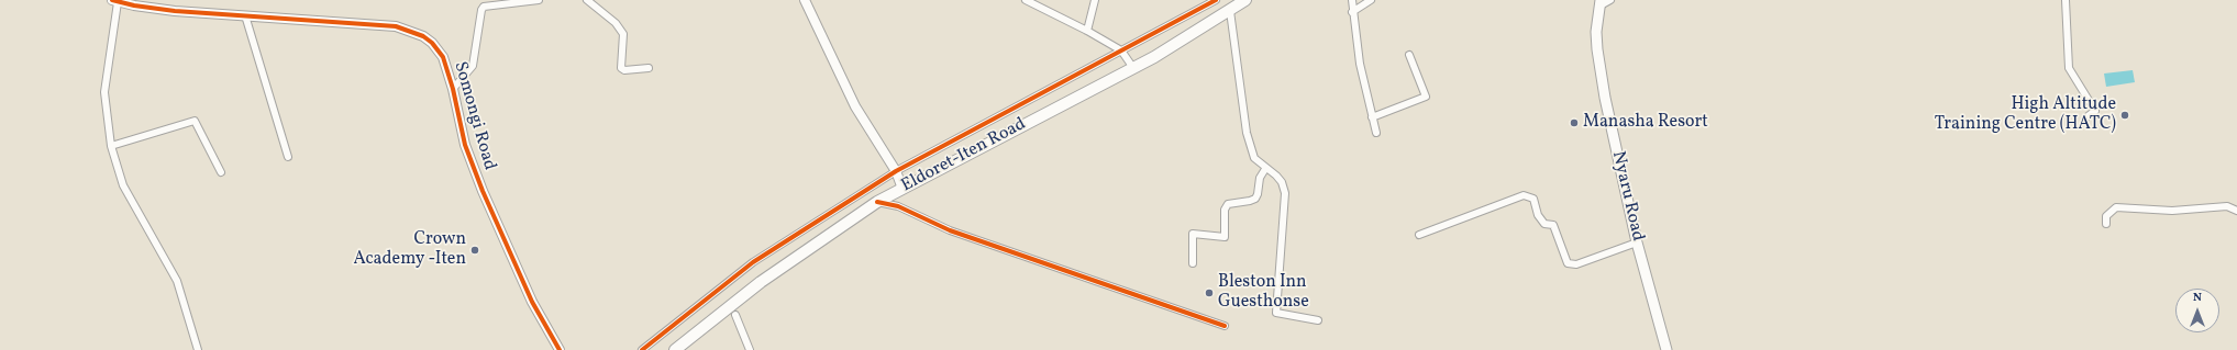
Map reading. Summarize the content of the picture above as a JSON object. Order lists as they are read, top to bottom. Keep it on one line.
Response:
{"streets":{"main road":["Eldoret-Iten Road","Nyaru Road"],"street":["Somongi Road"]},"places":["High Altitude Training Centre (HATC)","Manasha Resort","Crown Academy -Iten","Bleston Inn Guesthonse"],"north":"top"}
